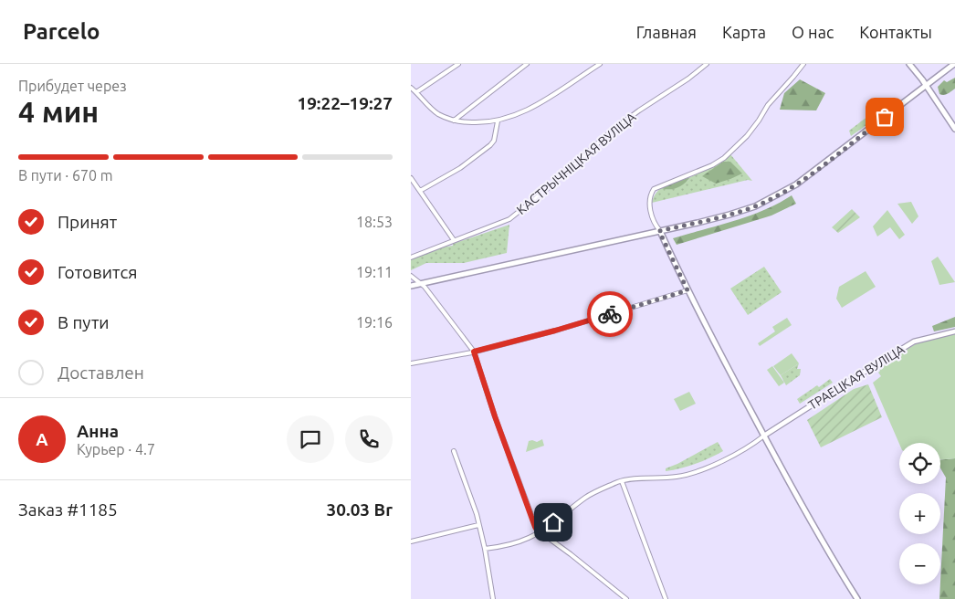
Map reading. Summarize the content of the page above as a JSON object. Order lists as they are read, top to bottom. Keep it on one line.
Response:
{"streets":{"street":["КАСТРЫЧНІЦКАЯ ВУЛІЦА","ТРАЕЦКАЯ ВУЛІЦА"]},"page":{"header":"Parcelo","nav":["Главная","Карта","О нас","Контакты"],"heading":["4 мин","Прибудет через","19:22–19:27"],"panel":["Анна","Курьер · 4.7","Заказ #1185","30.03 Br"],"bar":"В пути · 670 m","list":[["Принят","18:53"],["Готовится","19:11"],["В пути","19:16"],"Доставлен"],"round":"А","map_buttons":["+","−"]}}
